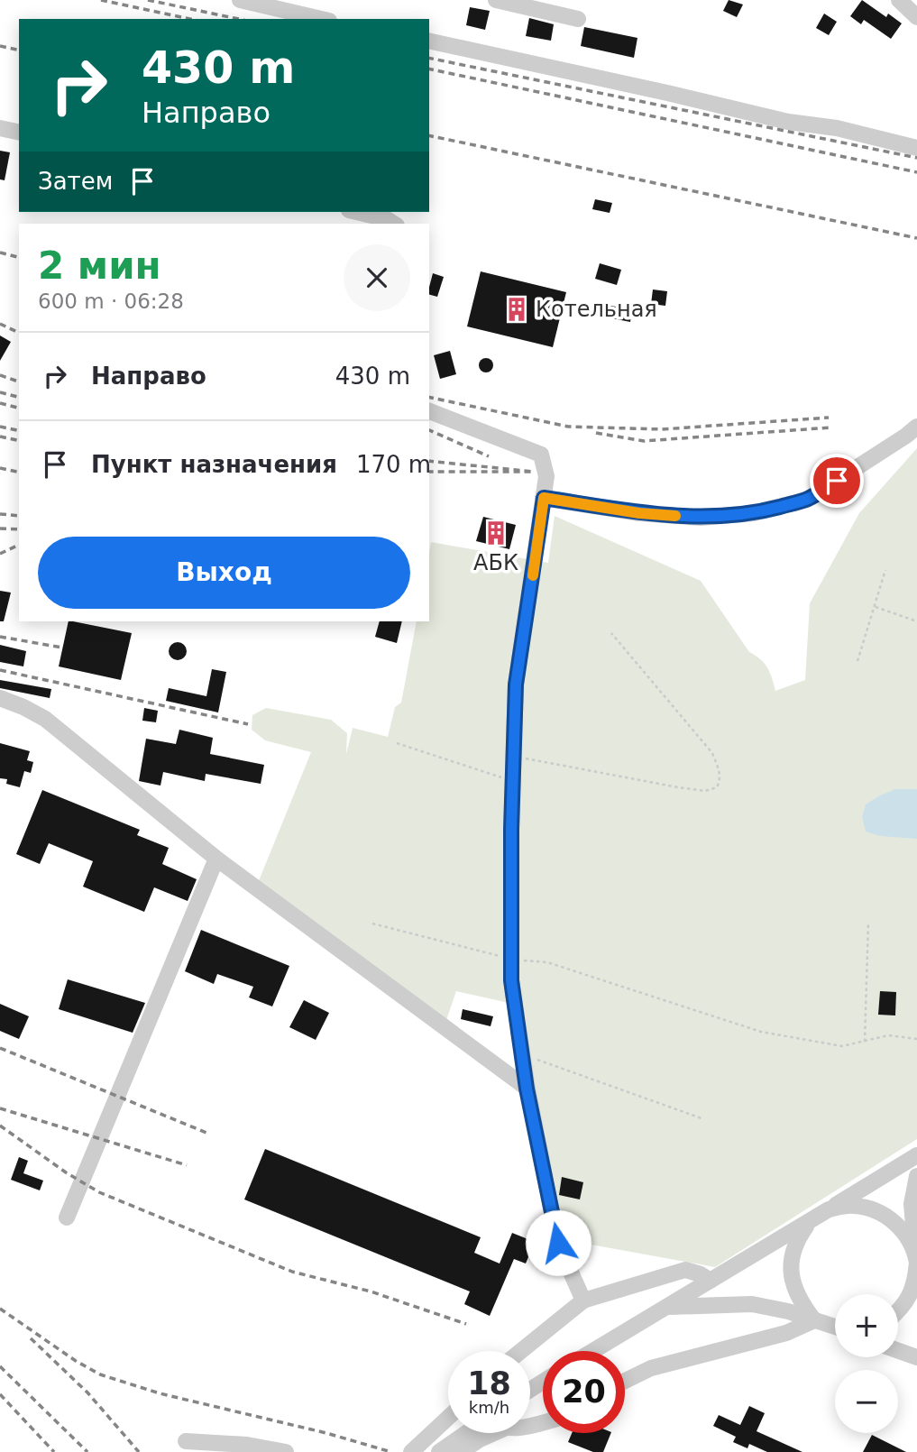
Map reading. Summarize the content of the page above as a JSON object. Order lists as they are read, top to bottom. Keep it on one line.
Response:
{"places":{"building":["Котельная","АБК"]},"page":{"turn":["430 m","Направо"],"then":"Затем","heading":["2 мин","600 m · 06:28"],"list":[{"name":"Направо","value":"430 m"},{"name":"Пункт назначения","value":"170 m"}],"buttons":"Выход","map_buttons":["+","−"],"speed":"18 km/h","limit":"20"}}
